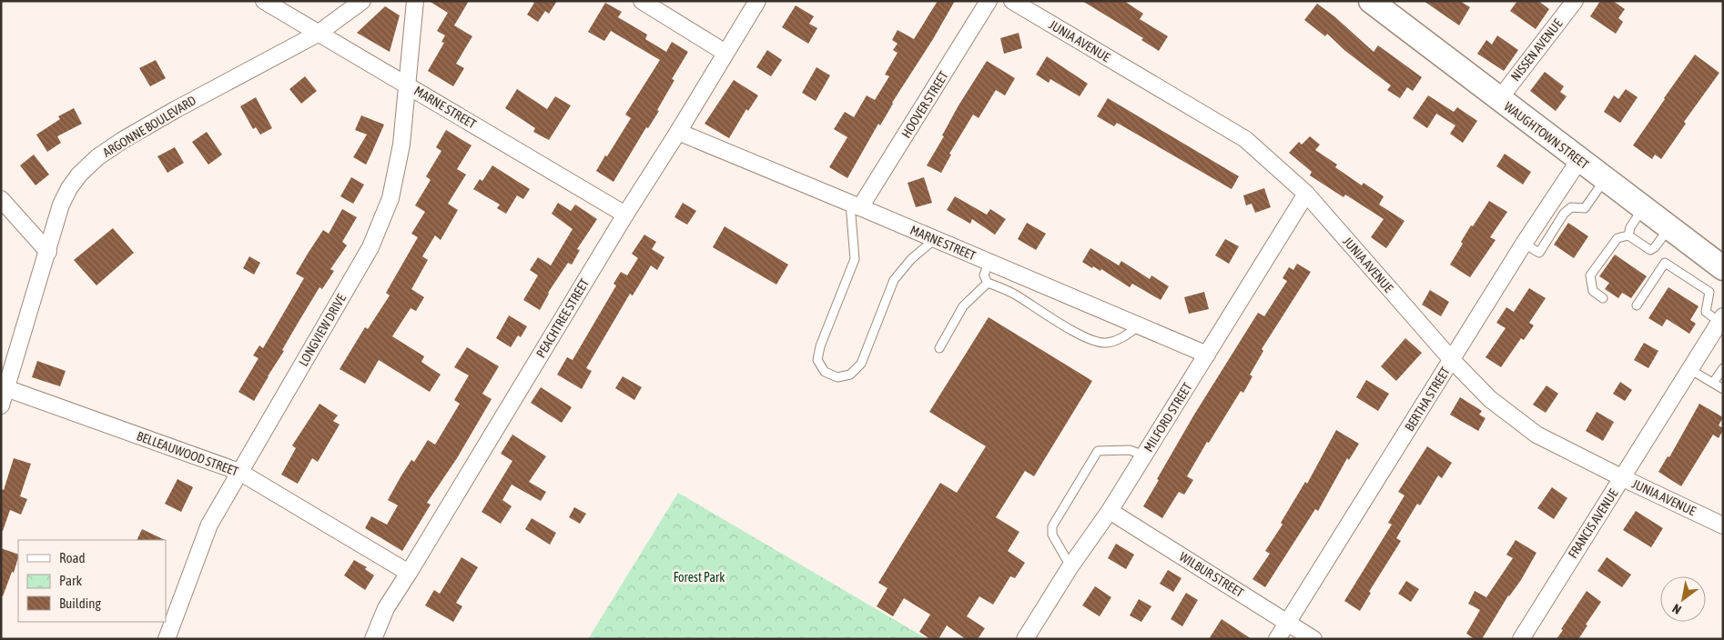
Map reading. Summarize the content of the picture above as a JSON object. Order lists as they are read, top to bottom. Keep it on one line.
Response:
{"streets":{"main road":["WAUGHTOWN STREET"],"street":["JUNIA AVENUE","NISSEN AVENUE","HOOVER STREET","MARNE STREET","ARGONNE BOULEVARD","PEACHTREE STREET","LONGVIEW DRIVE","BERTHA STREET","MILFORD STREET","BELLEAUWOOD STREET","FRANCIS AVENUE","WILBUR STREET"]},"crossings":[["JUNIA AVENUE","BERTHA STREET"],["JUNIA AVENUE","MILFORD STREET"],["JUNIA AVENUE","FRANCIS AVENUE"],["NISSEN AVENUE","WAUGHTOWN STREET"],["HOOVER STREET","MARNE STREET"],["MARNE STREET","ARGONNE BOULEVARD"],["MARNE STREET","PEACHTREE STREET"],["MARNE STREET","LONGVIEW DRIVE"],["MARNE STREET","MILFORD STREET"],["ARGONNE BOULEVARD","BELLEAUWOOD STREET"],["WAUGHTOWN STREET","BERTHA STREET"],["PEACHTREE STREET","BELLEAUWOOD STREET"],["LONGVIEW DRIVE","BELLEAUWOOD STREET"],["BERTHA STREET","WILBUR STREET"],["MILFORD STREET","WILBUR STREET"]],"parks":["Forest Park"],"legend":["Road","Park","Building"],"north":"bottom left"}
